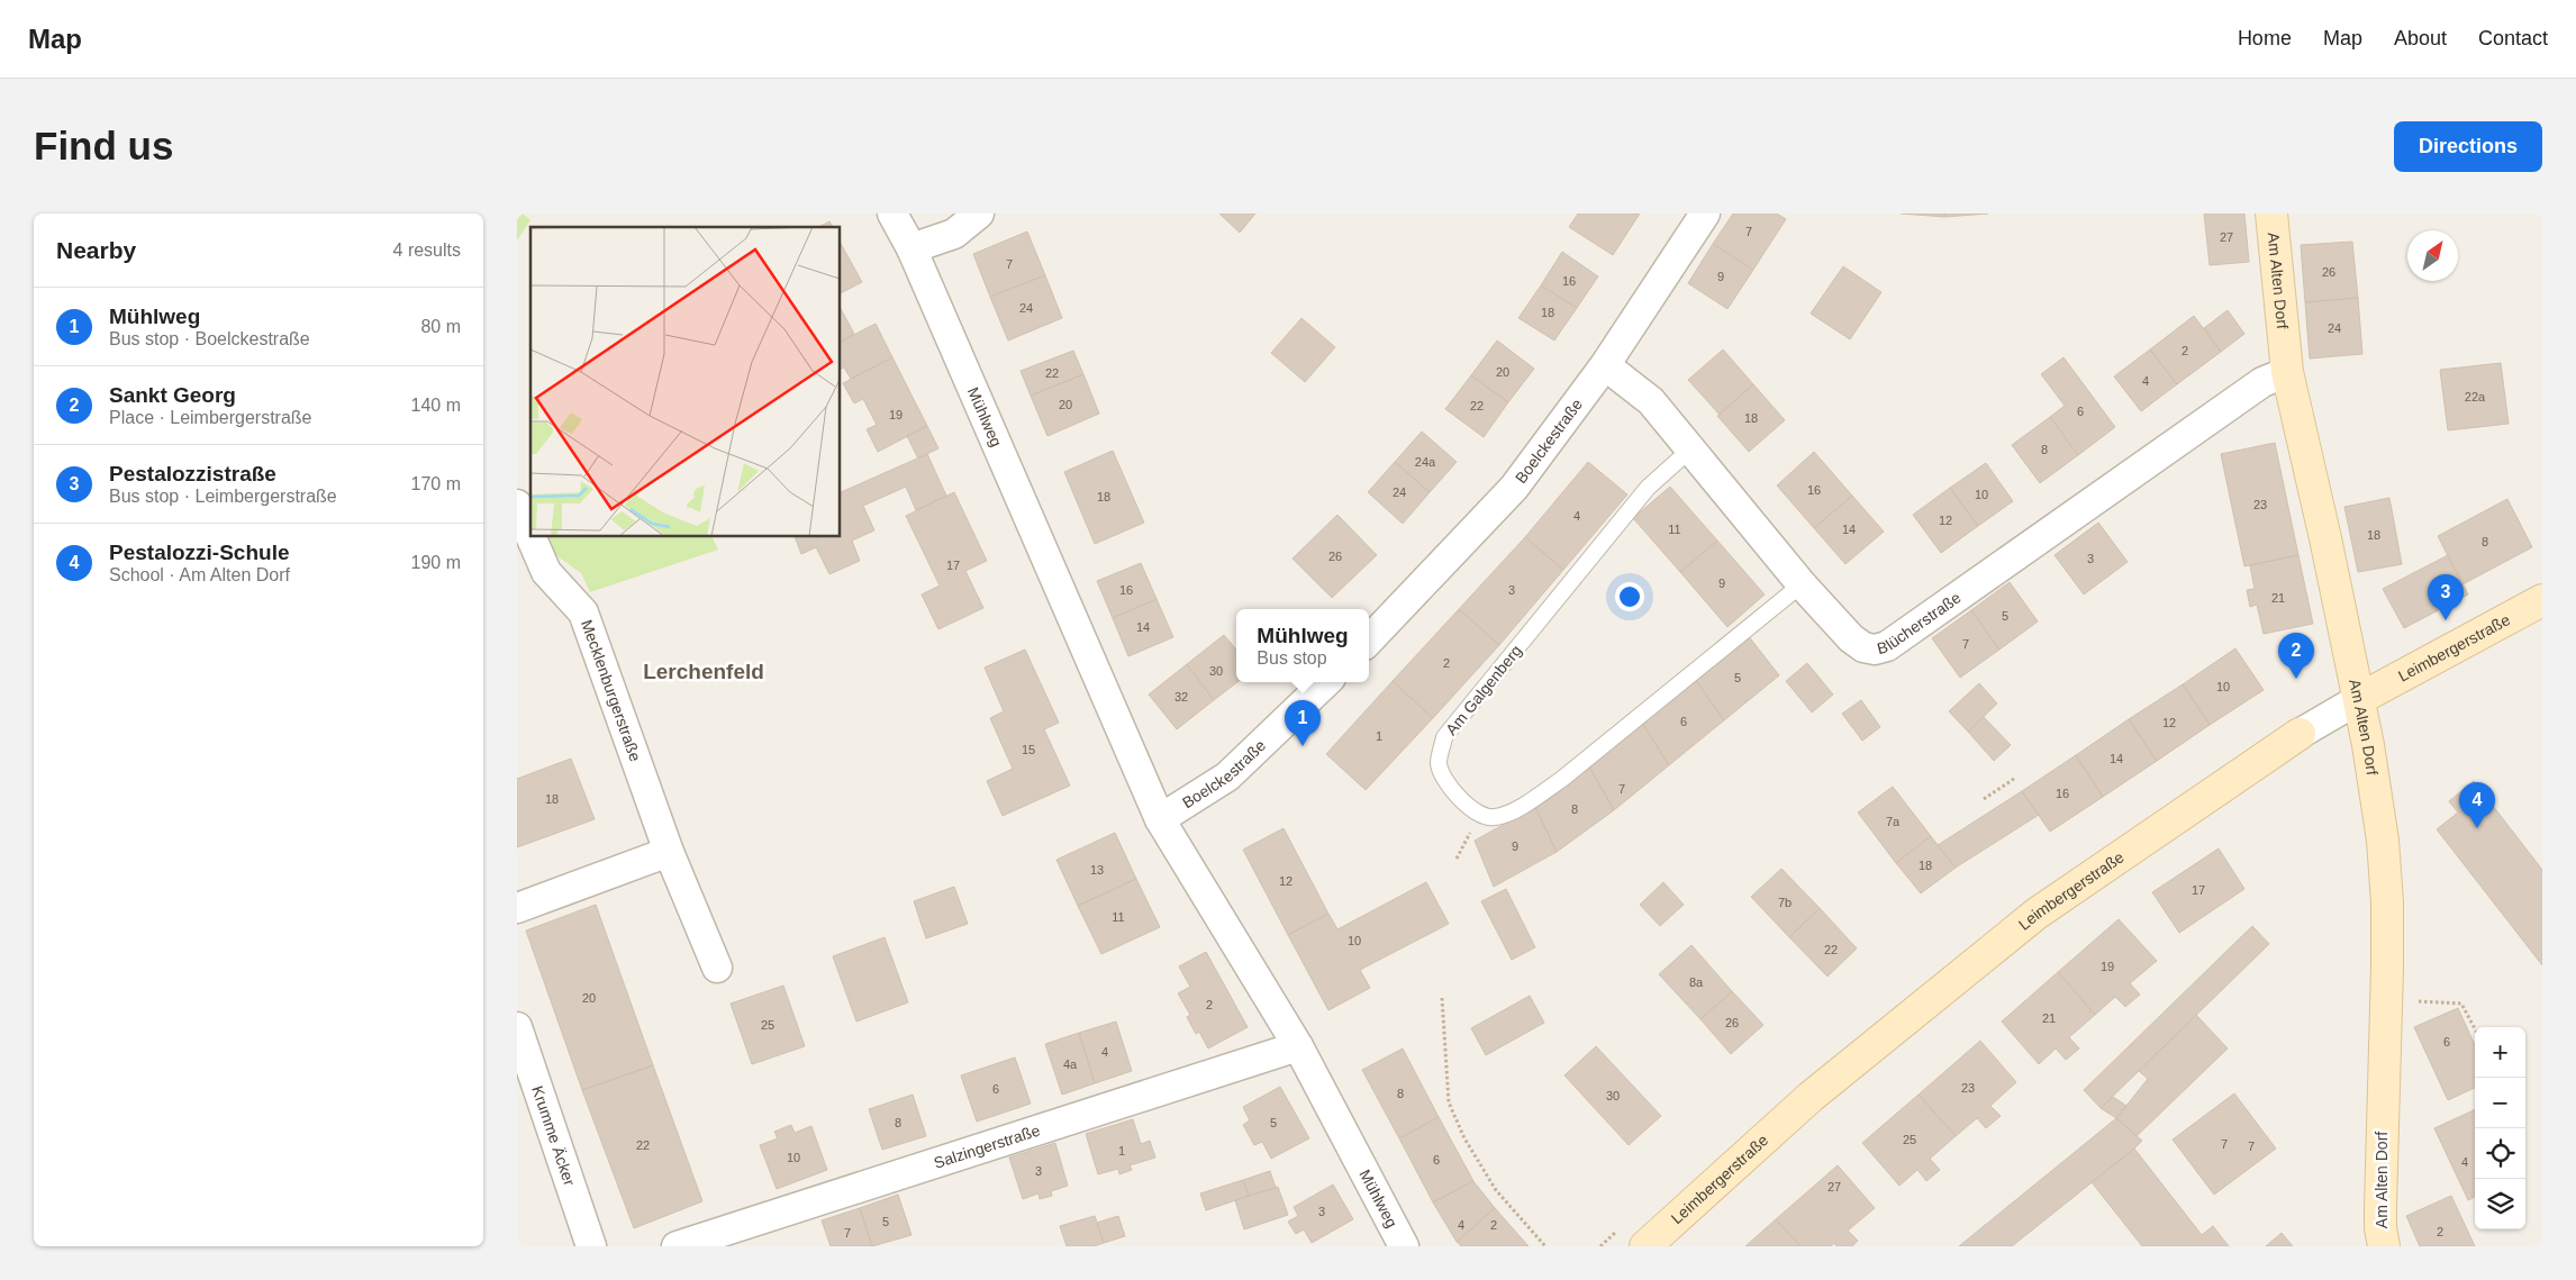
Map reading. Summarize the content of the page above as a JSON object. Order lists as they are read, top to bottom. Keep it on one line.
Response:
{"streets":{"street":["Am Alten Dorf","Mühlweg","Boelckestraße","Blücherstraße","Leimbergerstraße","Mecklenburgerstraße","Krumme Äcker","Salzingerstraße"],"lane":["Am Galgenberg"]},"crossings":[["Am Alten Dorf","Blücherstraße"],["Am Alten Dorf","Leimbergerstraße"],["Mühlweg","Boelckestraße"],["Mühlweg","Salzingerstraße"],["Boelckestraße","Blücherstraße"],["Blücherstraße","Am Galgenberg"]],"districts":["Lerchenfeld"],"house_numbers":["7","27","7","26","9","16","24","18","24","2","20","22","4","22a","20","22","6","19","18","8","24a","16","24","10","18","23","4","12","11","14","18","8","26","3","17","9","16","3","21","5","14","7","2","30","5","10","32","6","12","1","15","14","7","16","18","8","7a","9","18","13","12","17","7b","11","10","22","19","8a","20","2","21","26","25","6","4","4a","23","6","8","30","8","5","25","7","22","7","1","10","6","4","3","27","3","5","4","2","2","7"],"north":"top right","page":{"header":"Map","nav":["Home","Map","About","Contact"],"buttons":"Directions","title":"Find us","heading":["Nearby","4 results"],"list":[{"mark":"1","name":"Mühlweg","note":"Bus stop · Boelckestraße","value":"80 m"},{"mark":"2","name":"Sankt Georg","note":"Place · Leimbergerstraße","value":"140 m"},{"mark":"3","name":"Pestalozzistraße","note":"Bus stop · Leimbergerstraße","value":"170 m"},{"mark":"4","name":"Pestalozzi-Schule","note":"School · Am Alten Dorf","value":"190 m"}],"pins":["3","2","1","4"],"popup":["Mühlweg","Bus stop"],"map_buttons":["+","−"]}}
